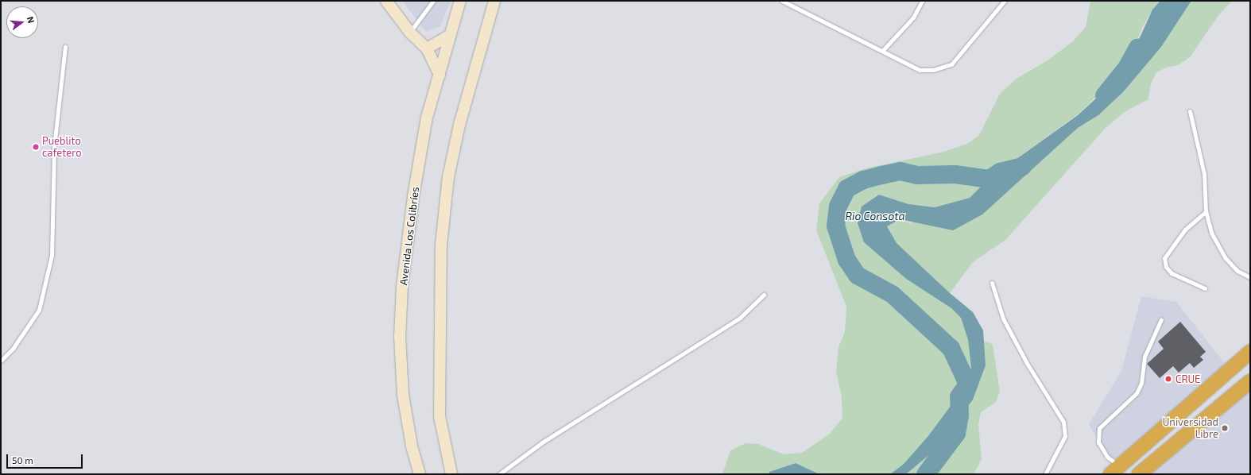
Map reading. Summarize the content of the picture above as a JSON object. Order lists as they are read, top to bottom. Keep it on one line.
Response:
{"streets":{"main road":["Avenida Los Colibríes"]},"water":["Rio Consota"],"places":["Pueblito cafetero","CRUE","Universidad Libre"],"scale_bar":"50 m","north":"right"}
